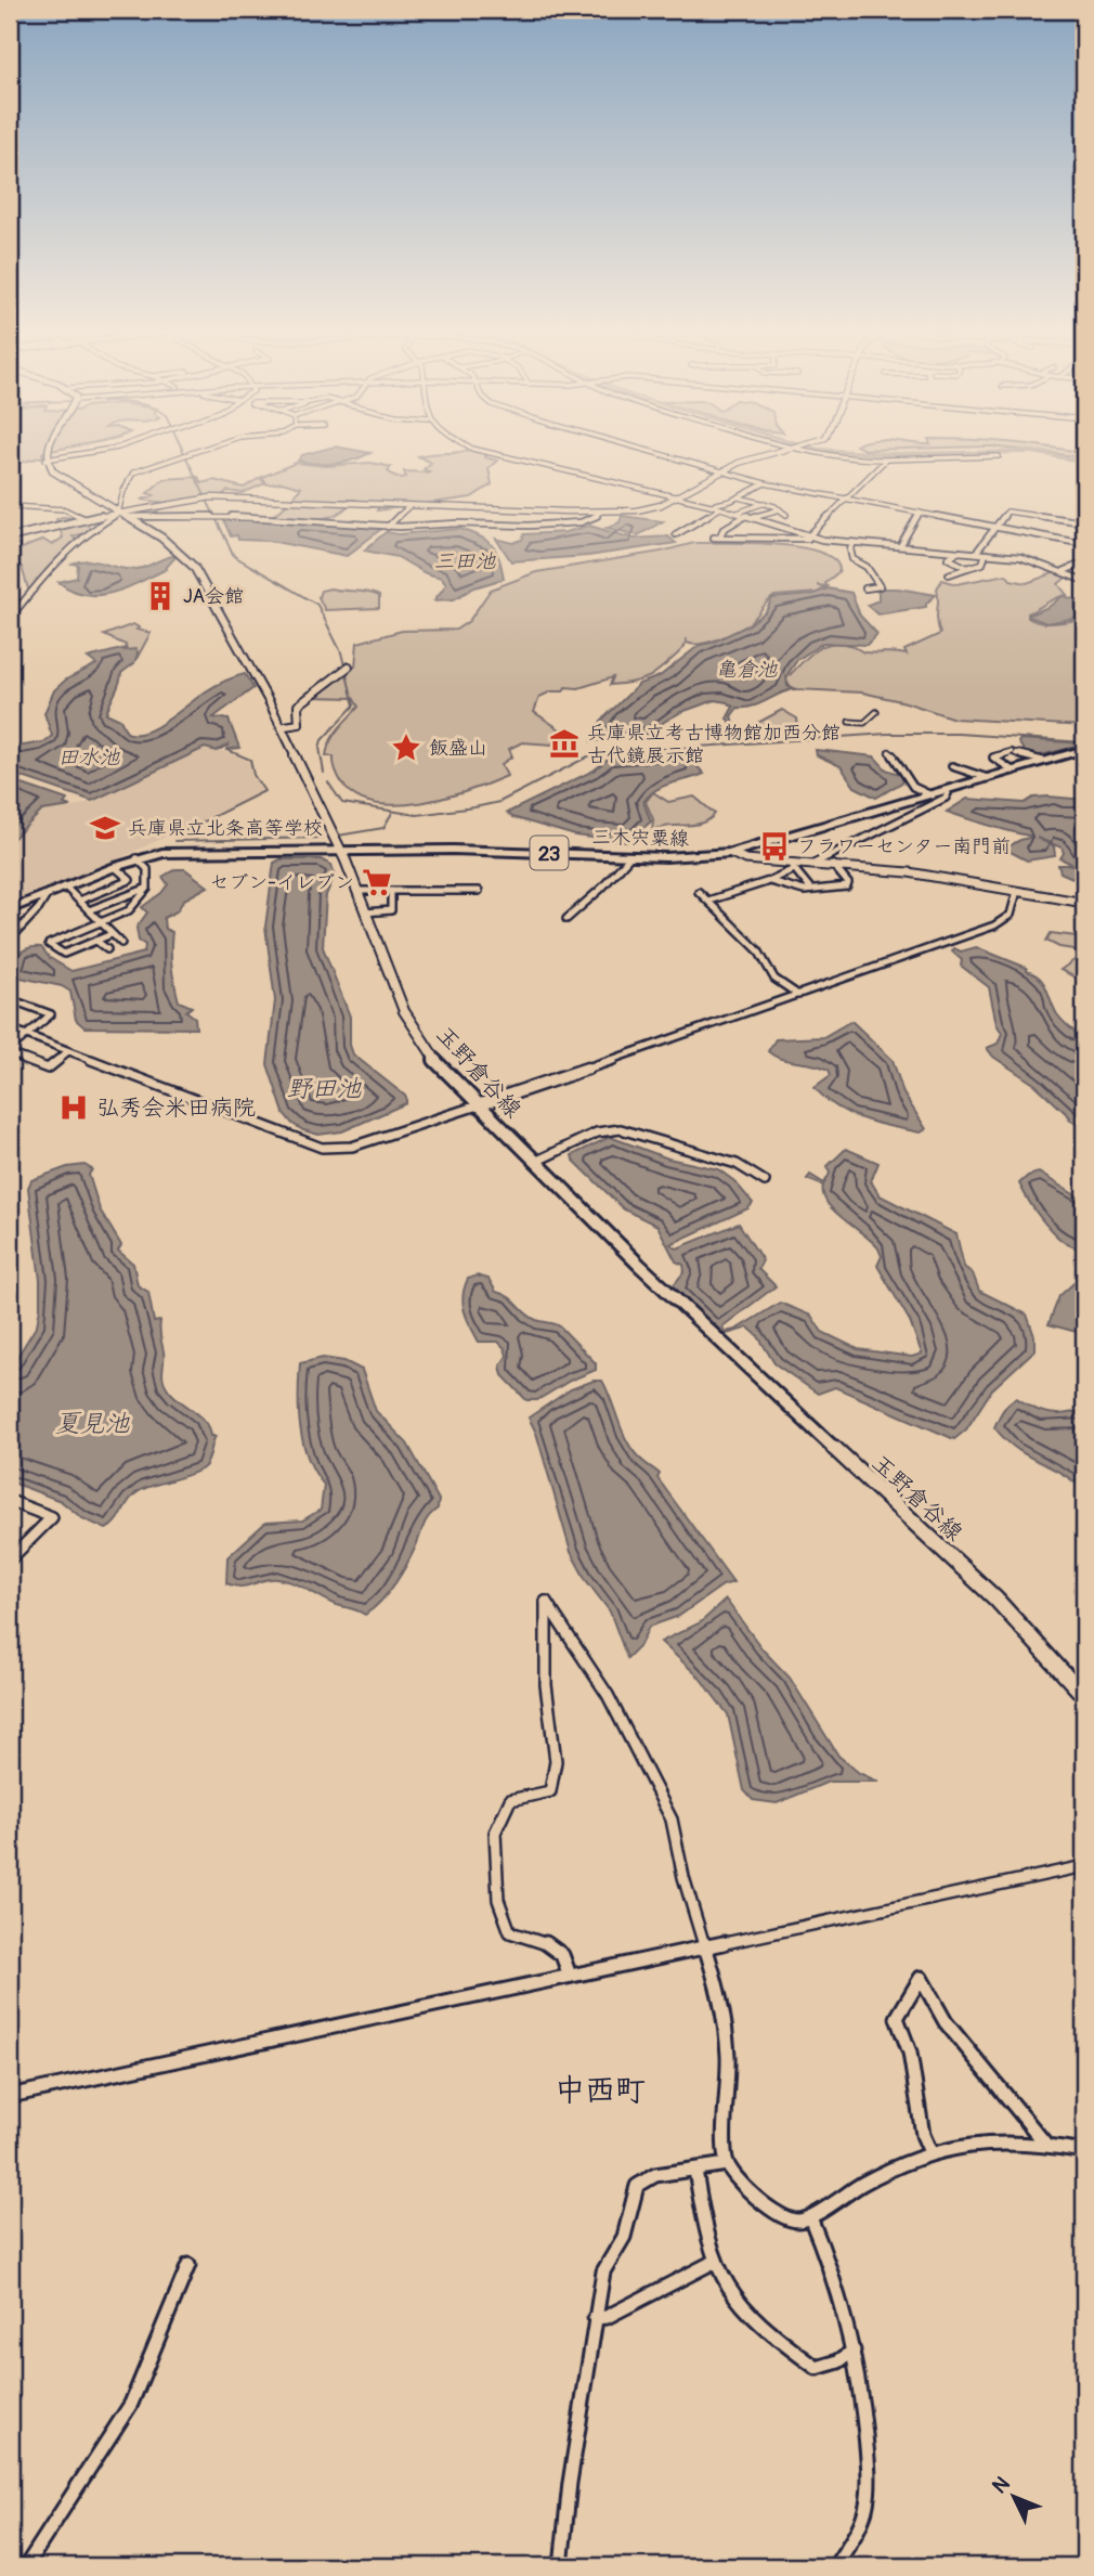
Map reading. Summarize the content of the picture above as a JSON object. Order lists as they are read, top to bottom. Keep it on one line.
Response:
{"streets":{"main road":["三木宍粟線","23","玉野倉谷線"]},"crossings":[["三木宍粟線","玉野倉谷線"]],"districts":["中西町"],"water":["三田池","亀倉池","田水池","野田池","夏見池"],"places":{"building":["JA会館"],"museum":["兵庫県立考古博物館加西分館 古代鏡展示館"],"place":["飯盛山"],"school or university":["兵庫県立北条高等学校"],"bus stop":["フラワーセンター南門前"],"supermarket":["セブン-イレブン"],"hospital":["弘秀会米田病院"]},"north":"top left"}
